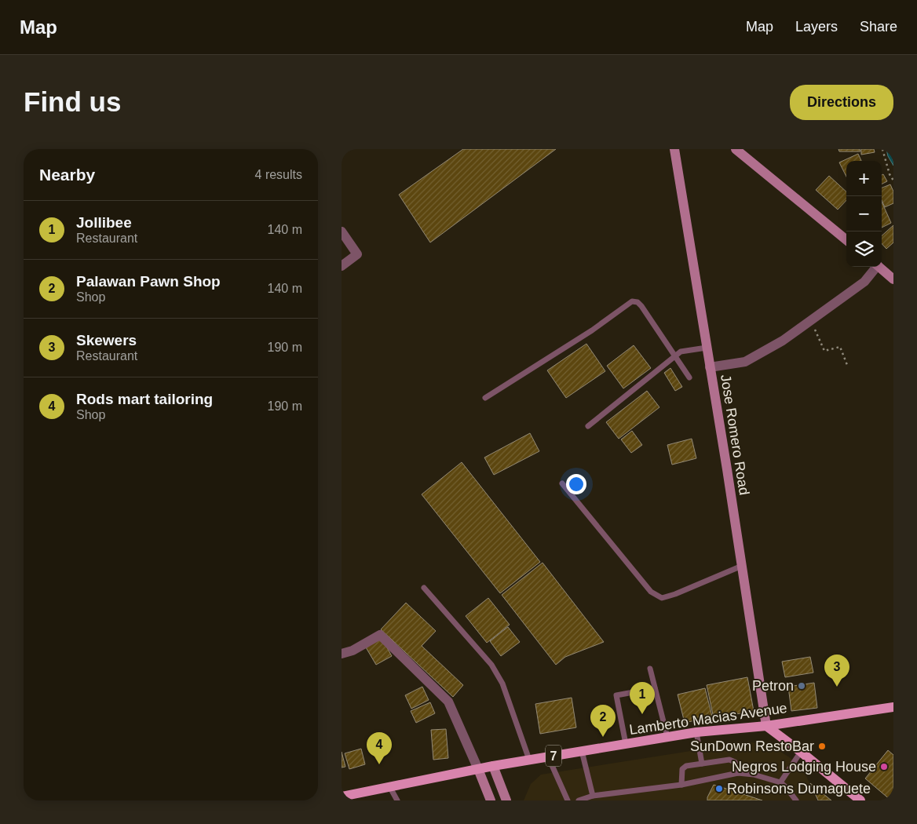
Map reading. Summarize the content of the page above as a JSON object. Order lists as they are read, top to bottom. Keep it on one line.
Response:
{"streets":{"main road":["Jose Romero Road","Lamberto Macias Avenue","7"]},"crossings":[["Jose Romero Road","Lamberto Macias Avenue"]],"places":["Petron","SunDown RestoBar","Negros Lodging House","Robinsons Dumaguete"],"page":{"header":"Map","nav":["Map","Layers","Share"],"buttons":"Directions","title":"Find us","heading":["Nearby","4 results"],"map_buttons":["+","−"],"list":[{"mark":"1","name":"Jollibee","note":"Restaurant","value":"140 m"},{"mark":"2","name":"Palawan Pawn Shop","note":"Shop","value":"140 m"},{"mark":"3","name":"Skewers","note":"Restaurant","value":"190 m"},{"mark":"4","name":"Rods mart tailoring","note":"Shop","value":"190 m"}],"pins":["3","1","2","4"]}}
